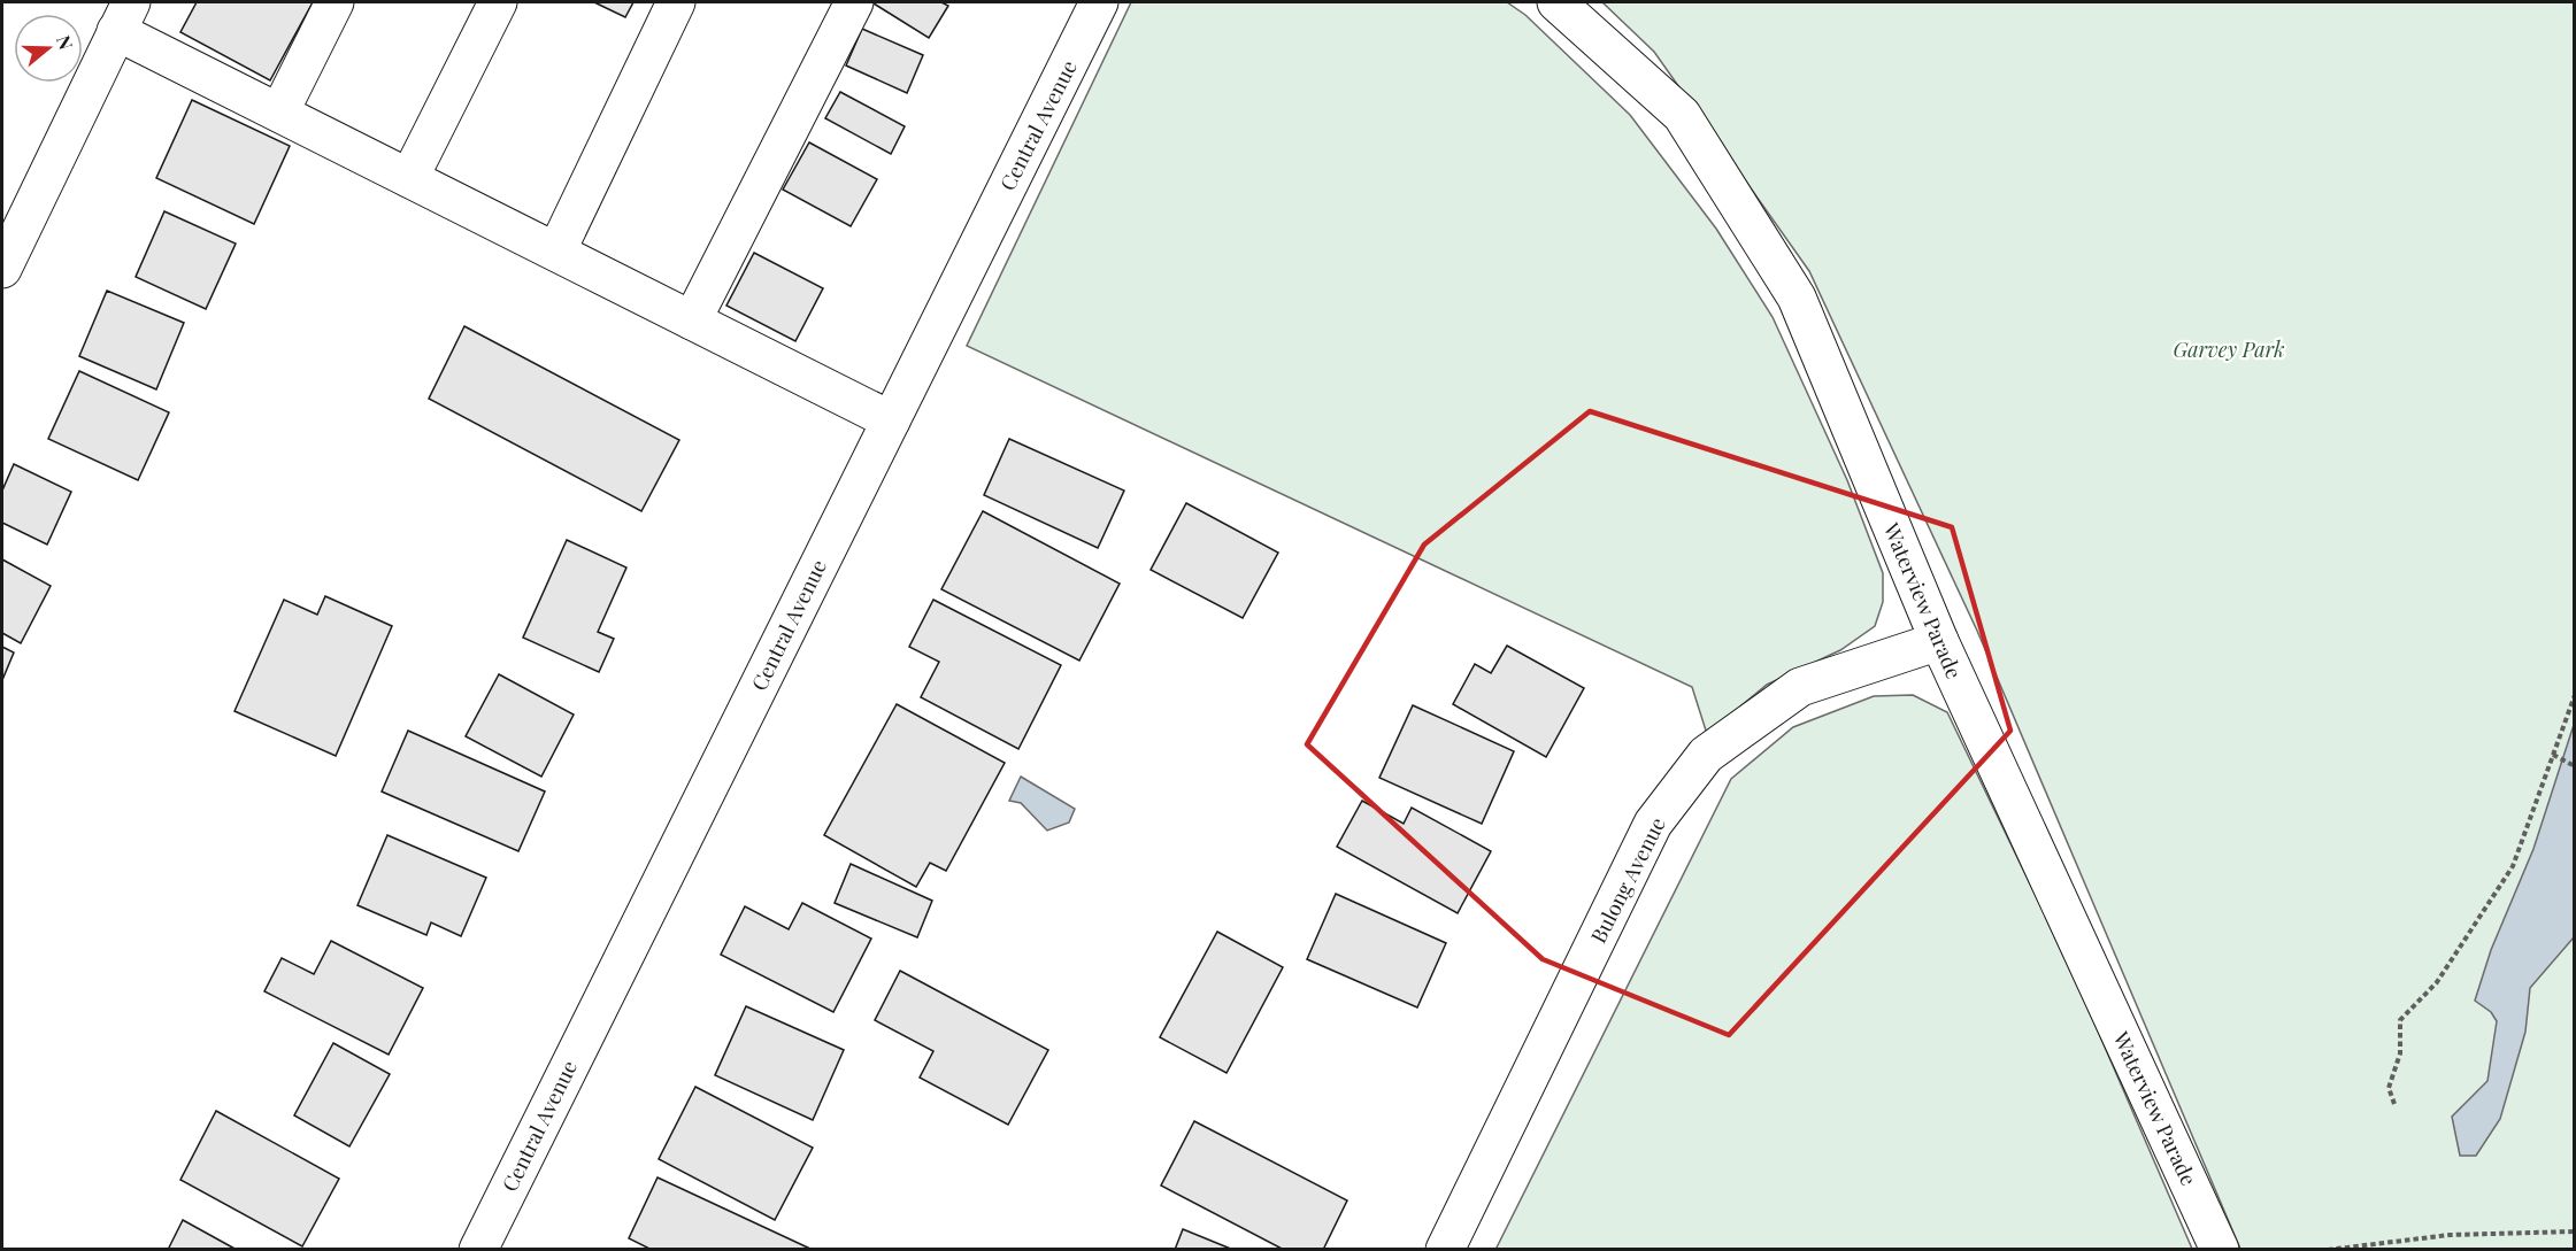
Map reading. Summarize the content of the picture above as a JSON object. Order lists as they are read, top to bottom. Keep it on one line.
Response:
{"streets":{"street":["Central Avenue","Waterview Parade","Bulong Avenue"]},"crossings":[["Waterview Parade","Bulong Avenue"]],"parks":["Garvey Park"],"north":"right"}
